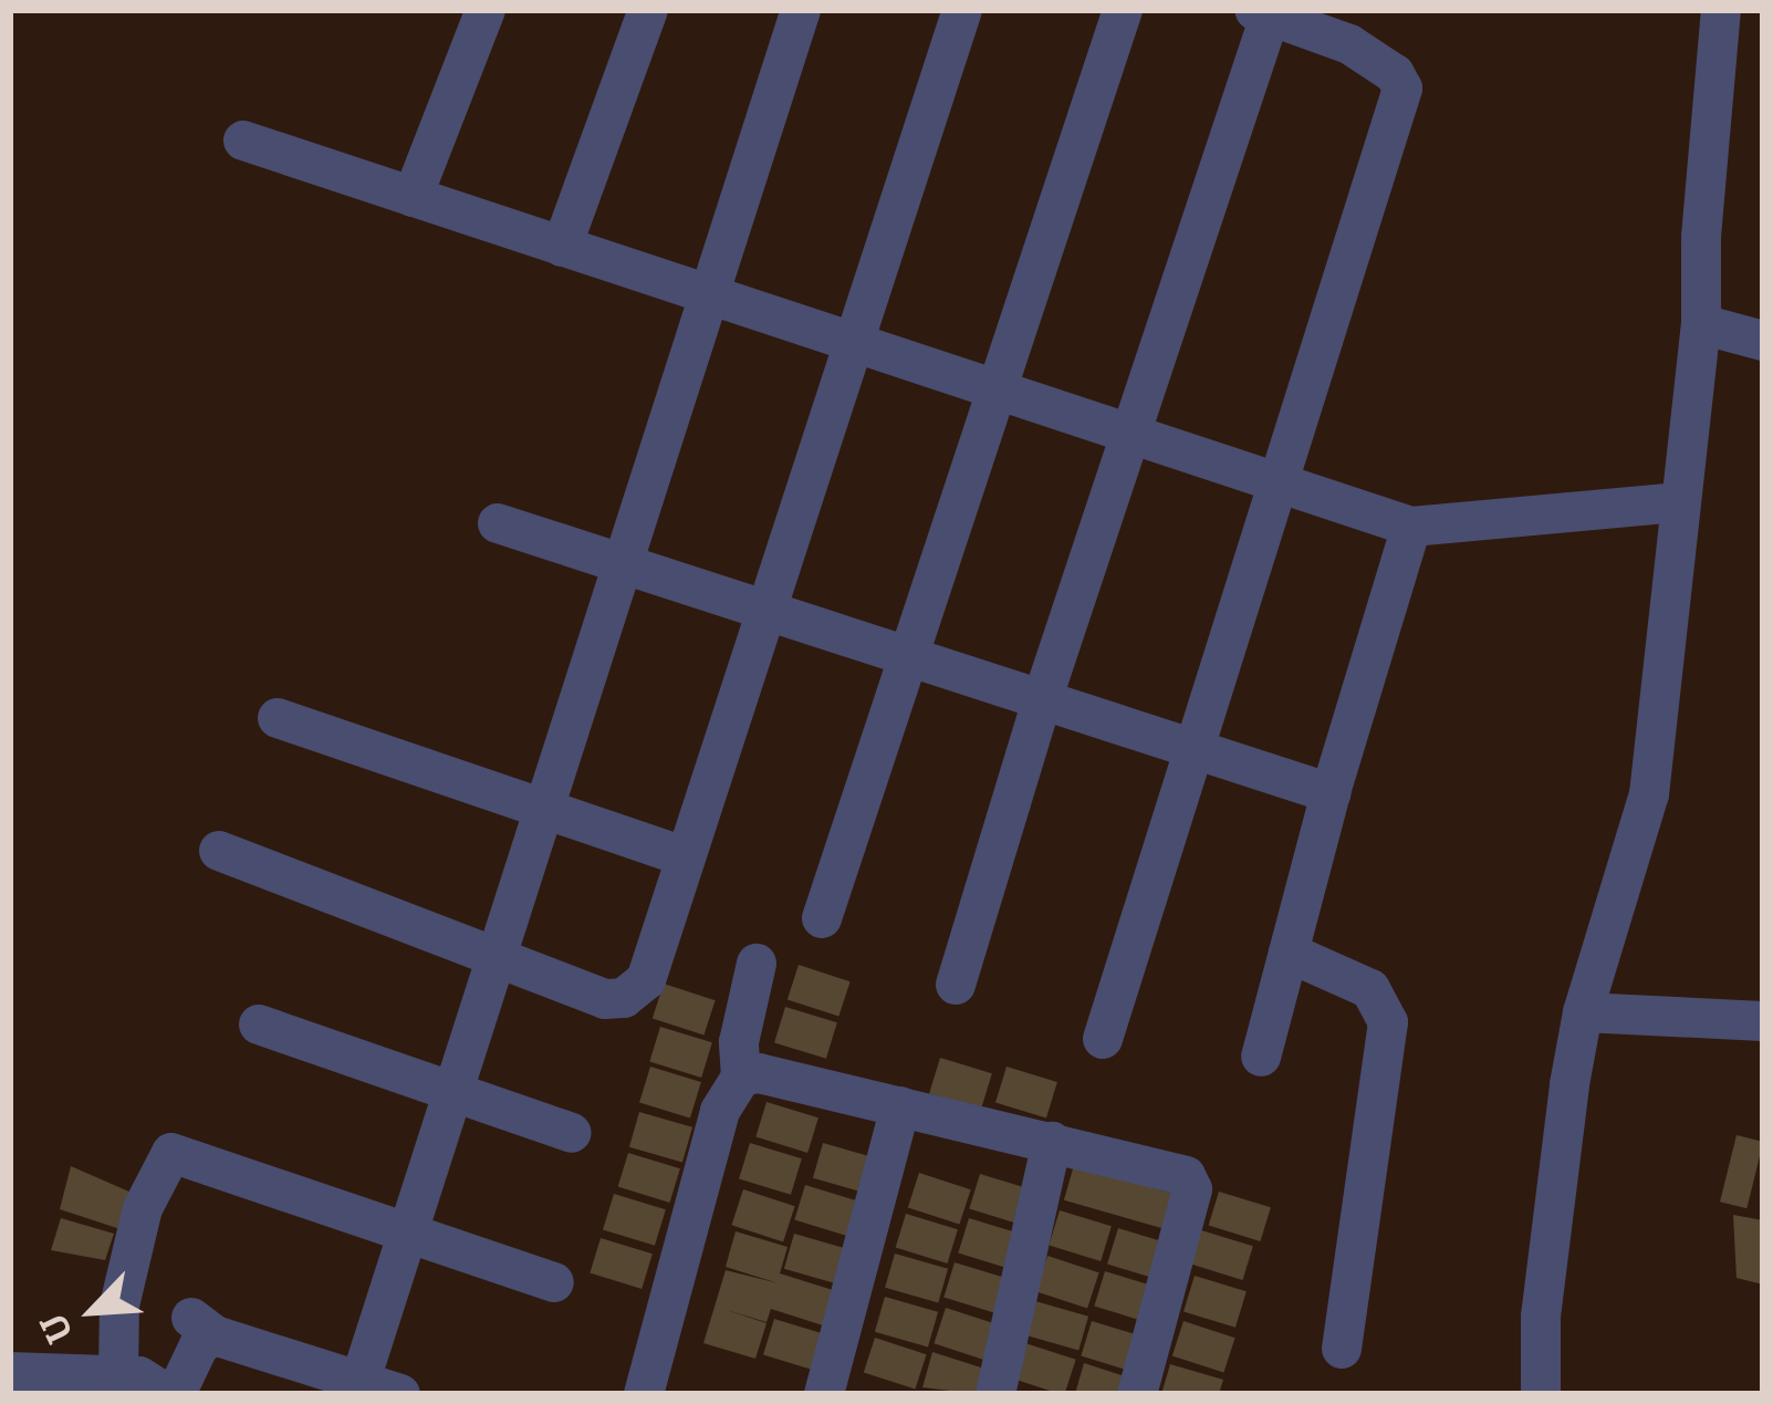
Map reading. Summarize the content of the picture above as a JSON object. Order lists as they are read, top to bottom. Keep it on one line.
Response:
{"north":"bottom left"}
